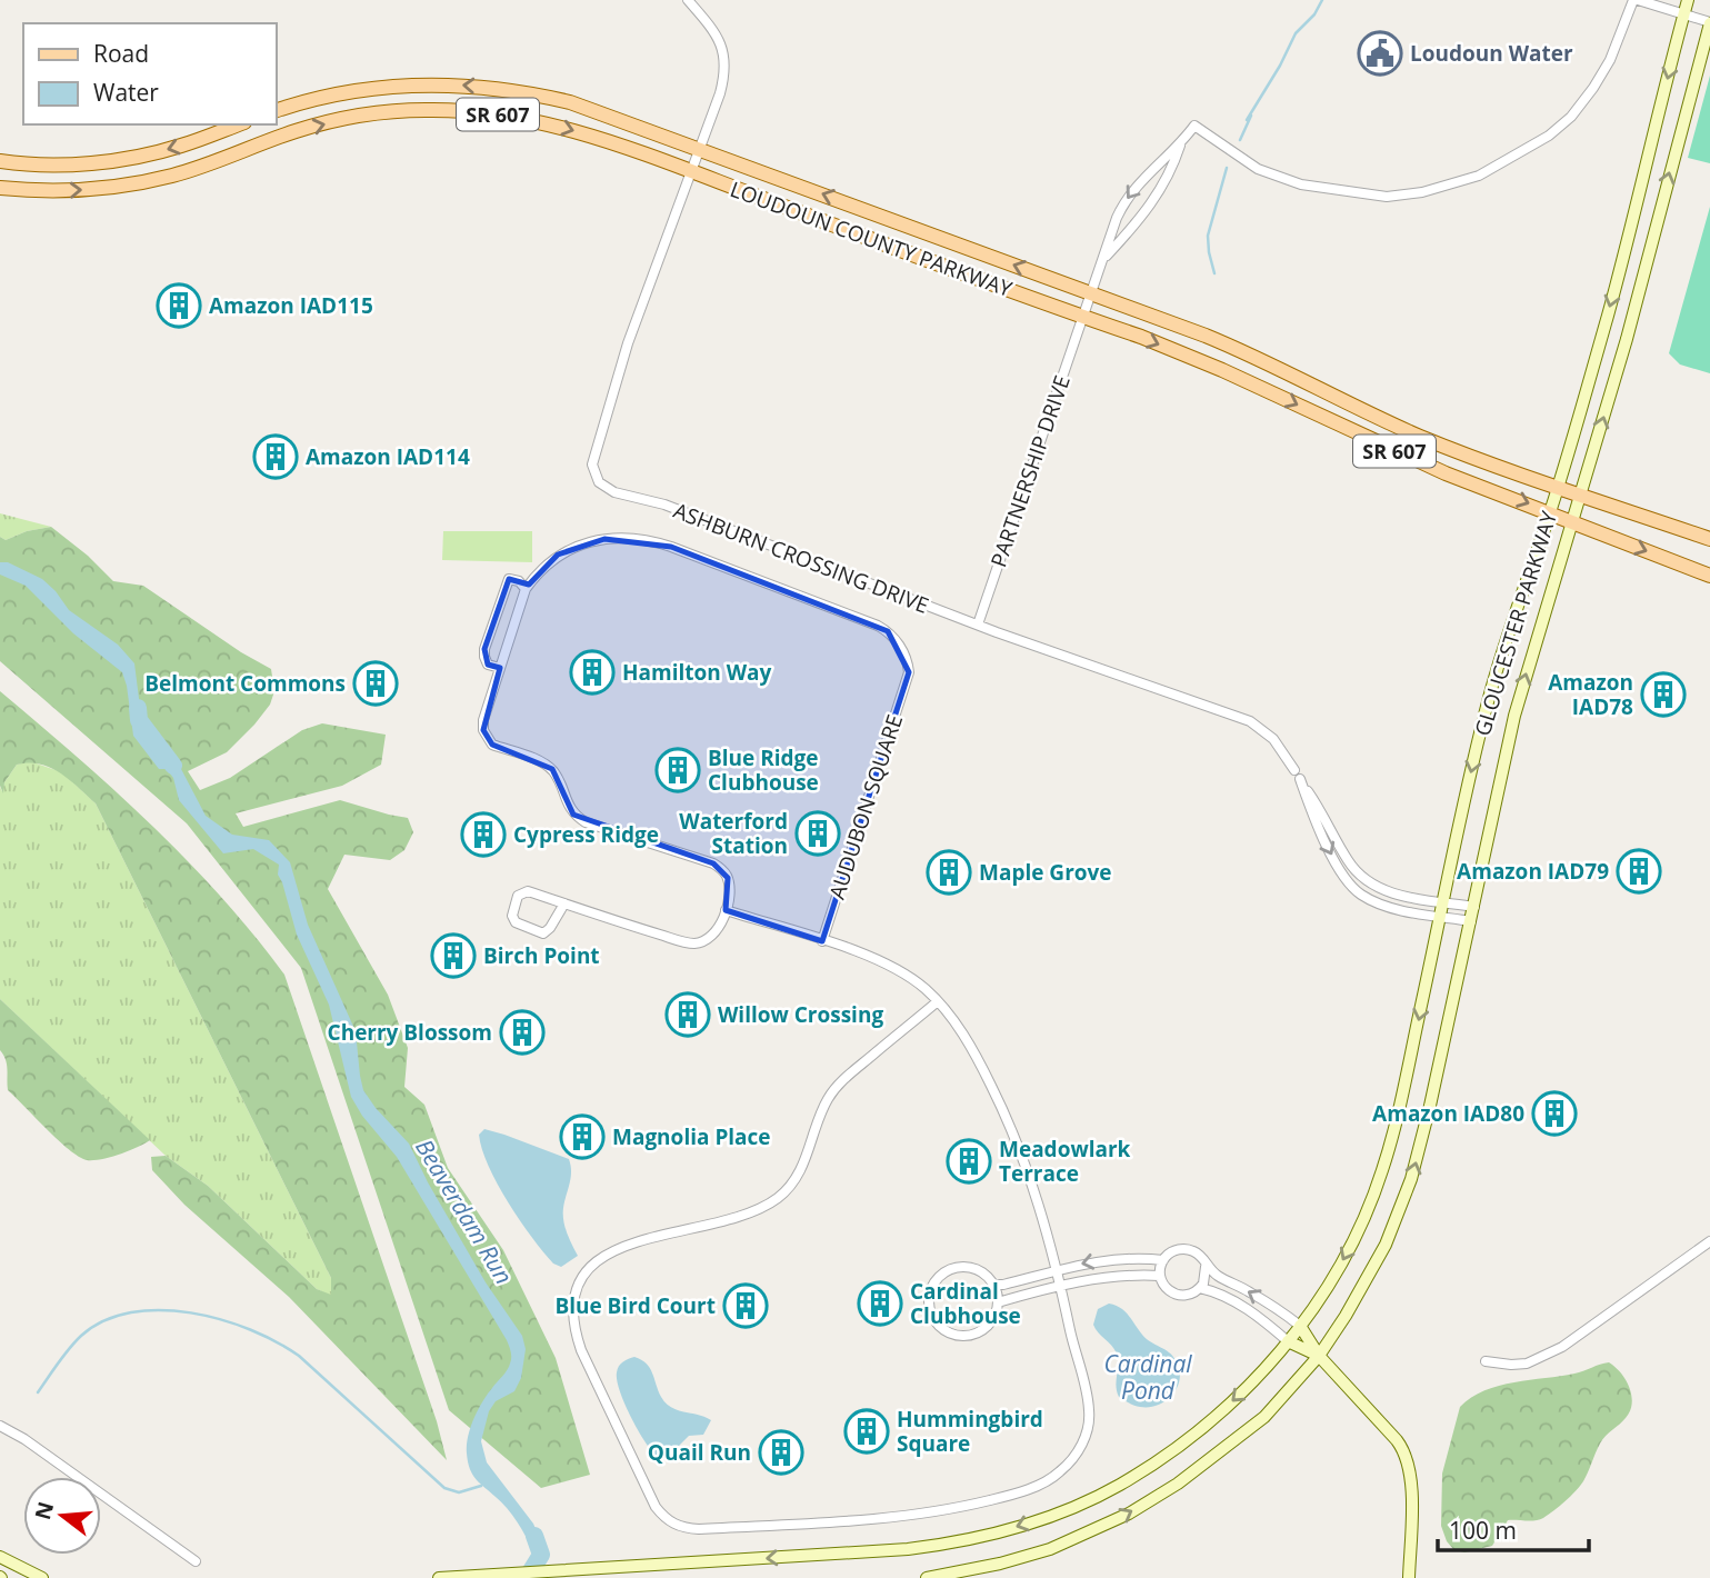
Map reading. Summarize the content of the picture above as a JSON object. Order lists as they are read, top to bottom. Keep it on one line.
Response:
{"streets":{"main road":["SR 607","LOUDOUN COUNTY PARKWAY","GLOUCESTER PARKWAY"],"street":["PARTNERSHIP DRIVE","ASHBURN CROSSING DRIVE","AUDUBON SQUARE"]},"crossings":[["LOUDOUN COUNTY PARKWAY","PARTNERSHIP DRIVE"],["LOUDOUN COUNTY PARKWAY","ASHBURN CROSSING DRIVE"],["LOUDOUN COUNTY PARKWAY","GLOUCESTER PARKWAY"],["PARTNERSHIP DRIVE","ASHBURN CROSSING DRIVE"]],"water":["Beaverdam Run","Cardinal Pond"],"places":{"public building":["Loudoun Water"],"building":["Amazon IAD115","Amazon IAD114","Hamilton Way","Belmont Commons","Amazon IAD78","Blue Ridge Clubhouse","Waterford Station","Cypress Ridge","Amazon IAD79","Maple Grove","Birch Point","Willow Crossing","Cherry Blossom","Amazon IAD80","Magnolia Place","Meadowlark Terrace","Cardinal Clubhouse","Blue Bird Court","Hummingbird Square","Quail Run"]},"legend":["Road","Water"],"scale_bar":"100 m","north":"left"}
